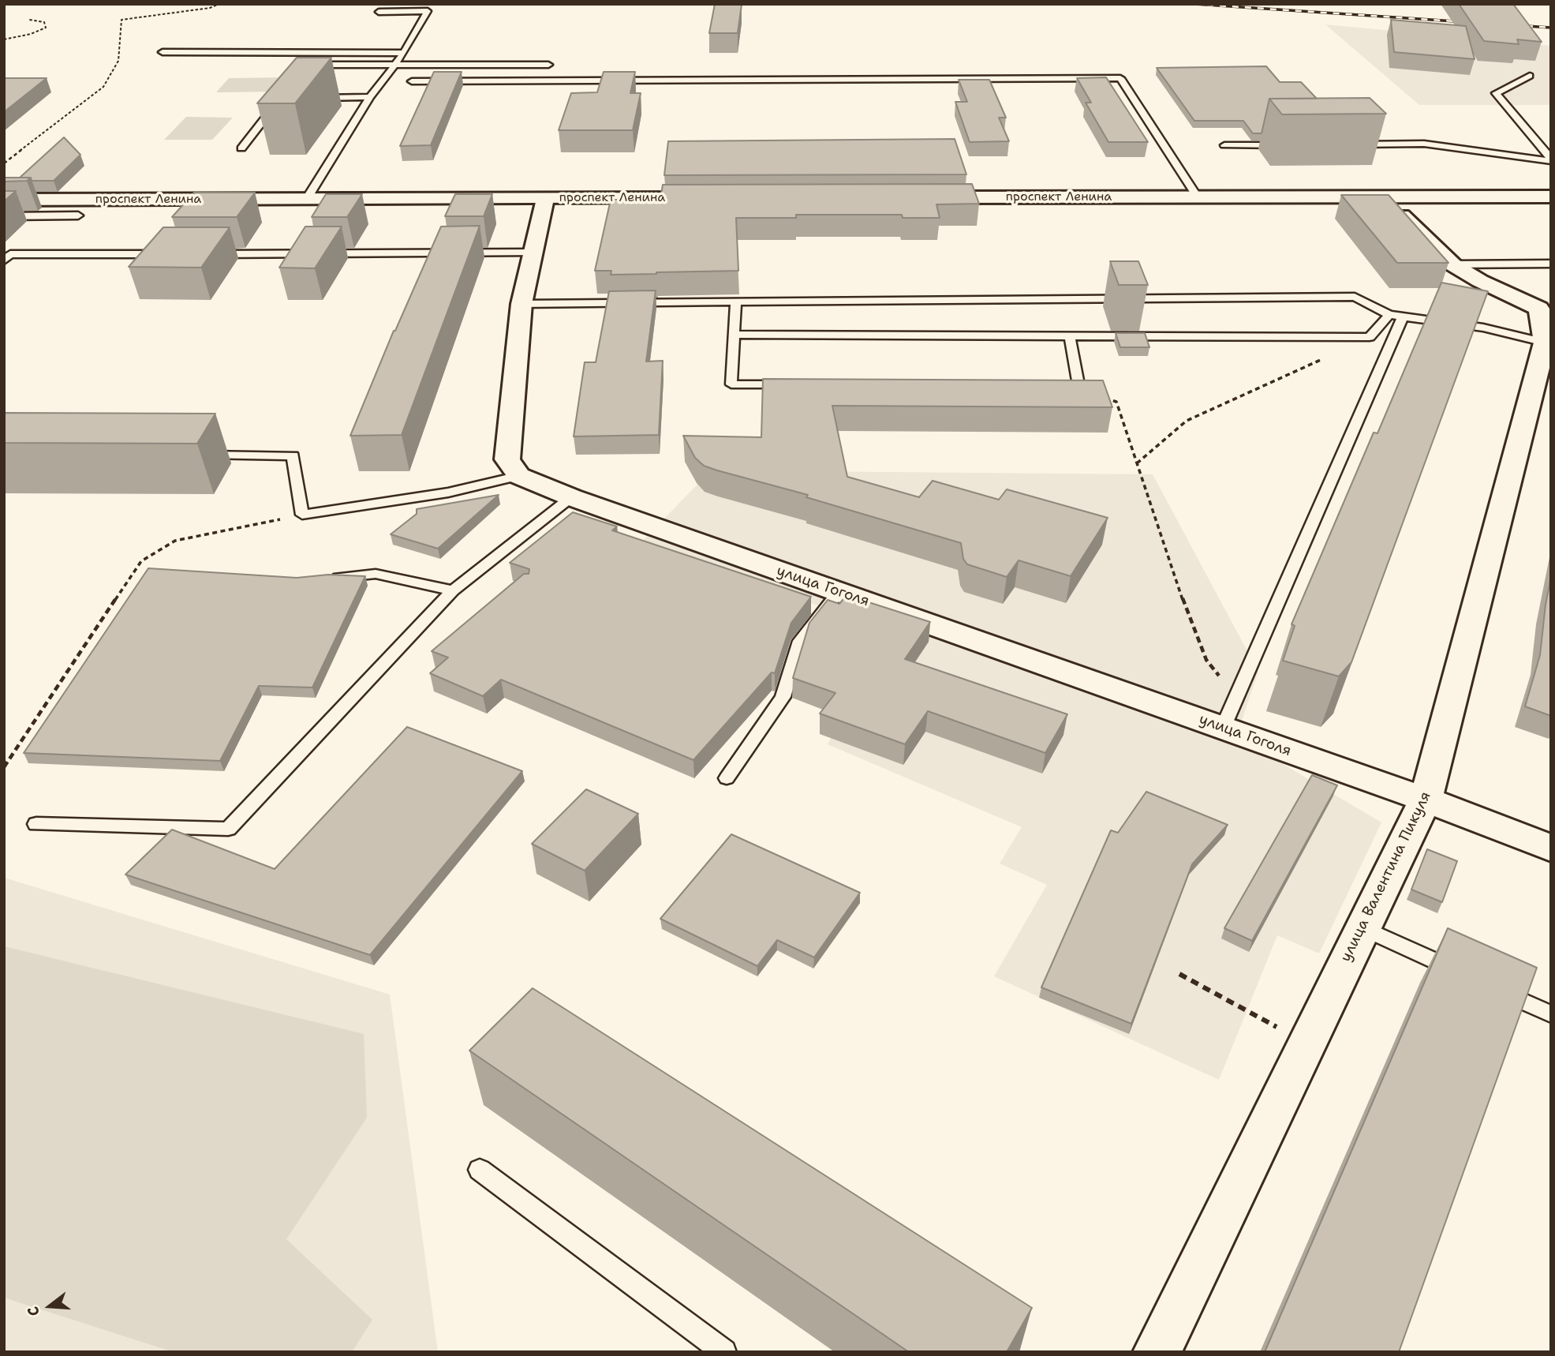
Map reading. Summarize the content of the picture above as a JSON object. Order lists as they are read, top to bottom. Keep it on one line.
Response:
{"streets":{"street":["проспект Ленина","улица Гоголя","улица Валентина Пикуля"]},"crossings":[["улица Гоголя","улица Валентина Пикуля"]],"north":"left"}
